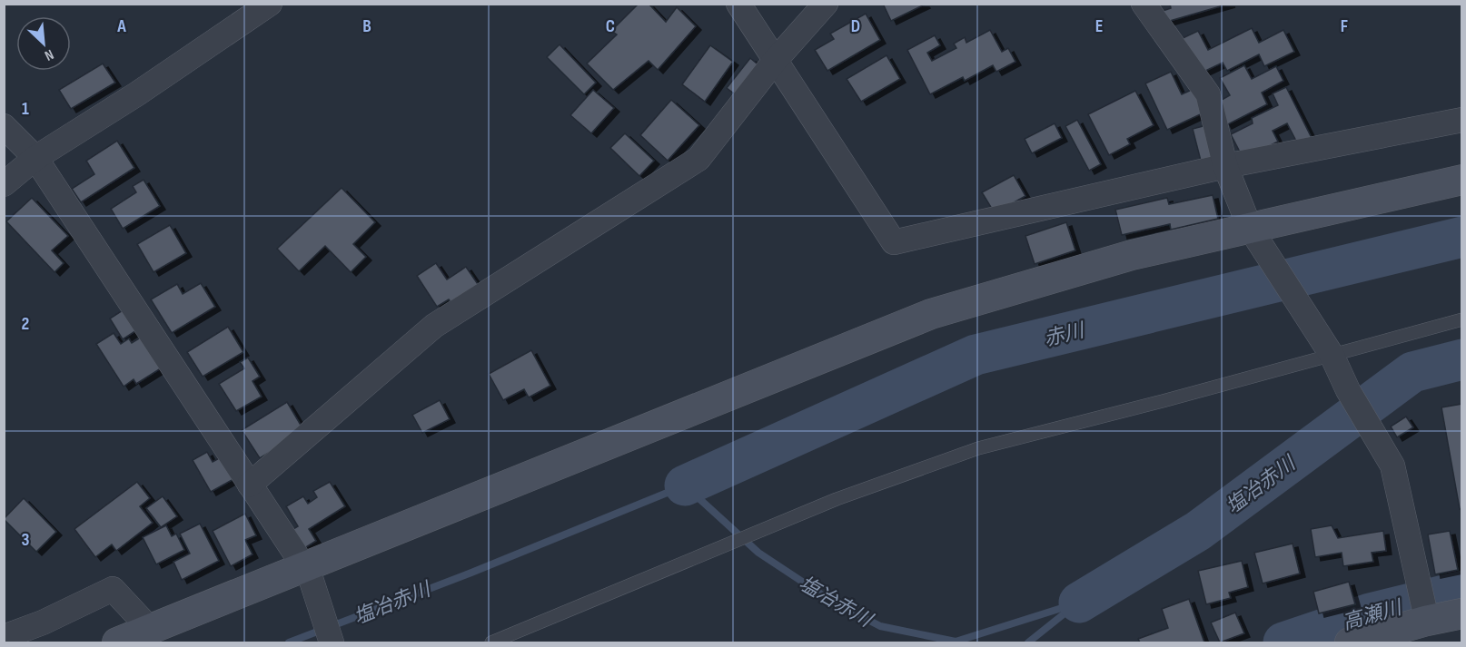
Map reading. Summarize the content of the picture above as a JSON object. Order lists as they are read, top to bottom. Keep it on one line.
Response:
{"water":["赤川","塩冶赤川","高瀬川"],"north":"bottom right","grid":{"columns":["A","B","C","D","E","F"],"rows":["1","2","3"]}}
